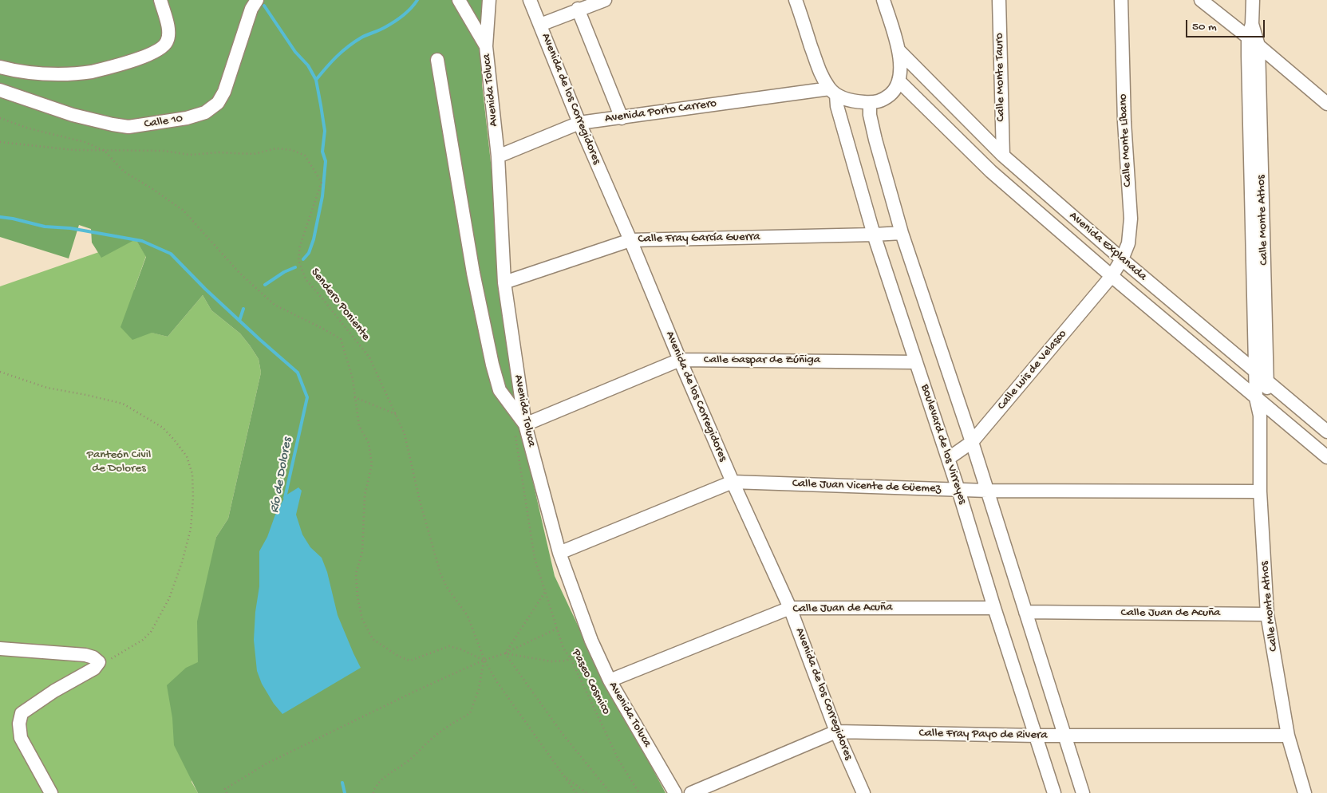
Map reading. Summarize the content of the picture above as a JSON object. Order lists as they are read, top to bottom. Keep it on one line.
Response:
{"streets":{"street":["Calle Monte Tauro","Avenida Toluca","Avenida de los Corregidores","Avenida Porto Carrero","Calle 10","Calle Monte Líbano","Calle Monte Athos","Calle Fray García Guerra","Avenida Explanada","Calle Gaspar de Zúñiga","Calle Luis de Velasco","Boulevard de los Virreyes","Calle Juan Vicente de Güemez","Calle Juan de Acuña","Calle Fray Payo de Rivera"],"path":["Sendero Poniente","Paseo Cosmico"]},"crossings":[["Calle Monte Tauro","Avenida Explanada"],["Avenida Toluca","Avenida Porto Carrero"],["Avenida Toluca","Calle Fray García Guerra"],["Avenida Toluca","Calle Gaspar de Zúñiga"],["Avenida Toluca","Calle Juan Vicente de Güemez"],["Avenida Toluca","Calle Juan de Acuña"],["Avenida de los Corregidores","Avenida Porto Carrero"],["Avenida de los Corregidores","Calle Fray García Guerra"],["Avenida de los Corregidores","Calle Gaspar de Zúñiga"],["Avenida de los Corregidores","Calle Juan Vicente de Güemez"],["Avenida de los Corregidores","Calle Juan de Acuña"],["Avenida de los Corregidores","Calle Fray Payo de Rivera"],["Avenida Porto Carrero","Boulevard de los Virreyes"],["Calle Monte Líbano","Avenida Explanada"],["Calle Monte Líbano","Calle Luis de Velasco"],["Calle Monte Athos","Avenida Explanada"],["Calle Monte Athos","Calle Juan Vicente de Güemez"],["Calle Monte Athos","Calle Juan de Acuña"],["Calle Monte Athos","Calle Fray Payo de Rivera"],["Calle Fray García Guerra","Boulevard de los Virreyes"],["Avenida Explanada","Calle Luis de Velasco"],["Calle Gaspar de Zúñiga","Boulevard de los Virreyes"],["Calle Luis de Velasco","Boulevard de los Virreyes"],["Boulevard de los Virreyes","Calle Juan Vicente de Güemez"],["Boulevard de los Virreyes","Calle Juan de Acuña"],["Boulevard de los Virreyes","Calle Fray Payo de Rivera"]],"water":["Río de Dolores"],"parks":["Panteón Civil de Dolores"],"scale_bar":"50 m"}
